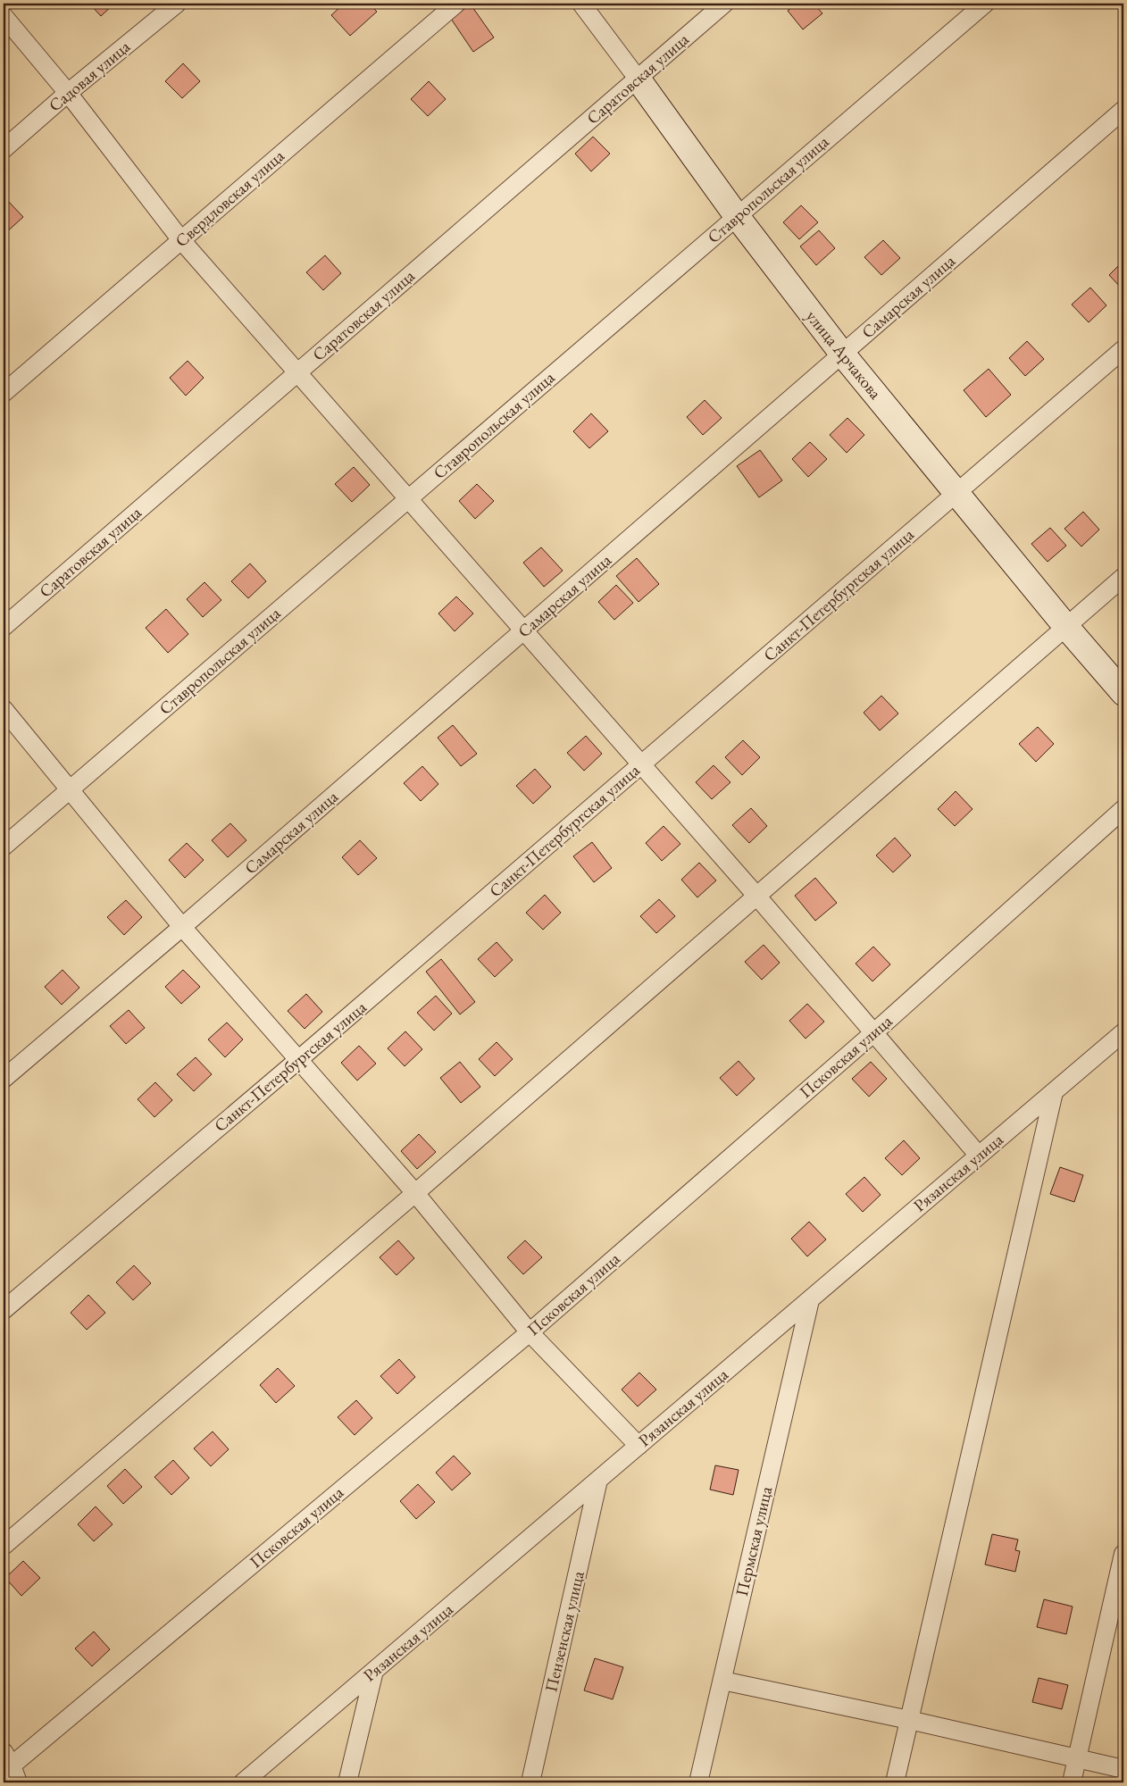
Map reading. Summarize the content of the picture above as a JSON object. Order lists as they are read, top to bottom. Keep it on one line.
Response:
{"streets":{"street":["Садовая улица","Саратовская улица","Ставропольская улица","Свердловская улица","Самарская улица","улица Арчакова","Санкт-Петербургская улица","Псковская улица","Рязанская улица","Пермская улица","Пензенская улица"]},"crossings":[["Саратовская улица","улица Арчакова"],["Ставропольская улица","улица Арчакова"],["Самарская улица","улица Арчакова"],["улица Арчакова","Санкт-Петербургская улица"],["Рязанская улица","Пермская улица"],["Рязанская улица","Пензенская улица"]]}
